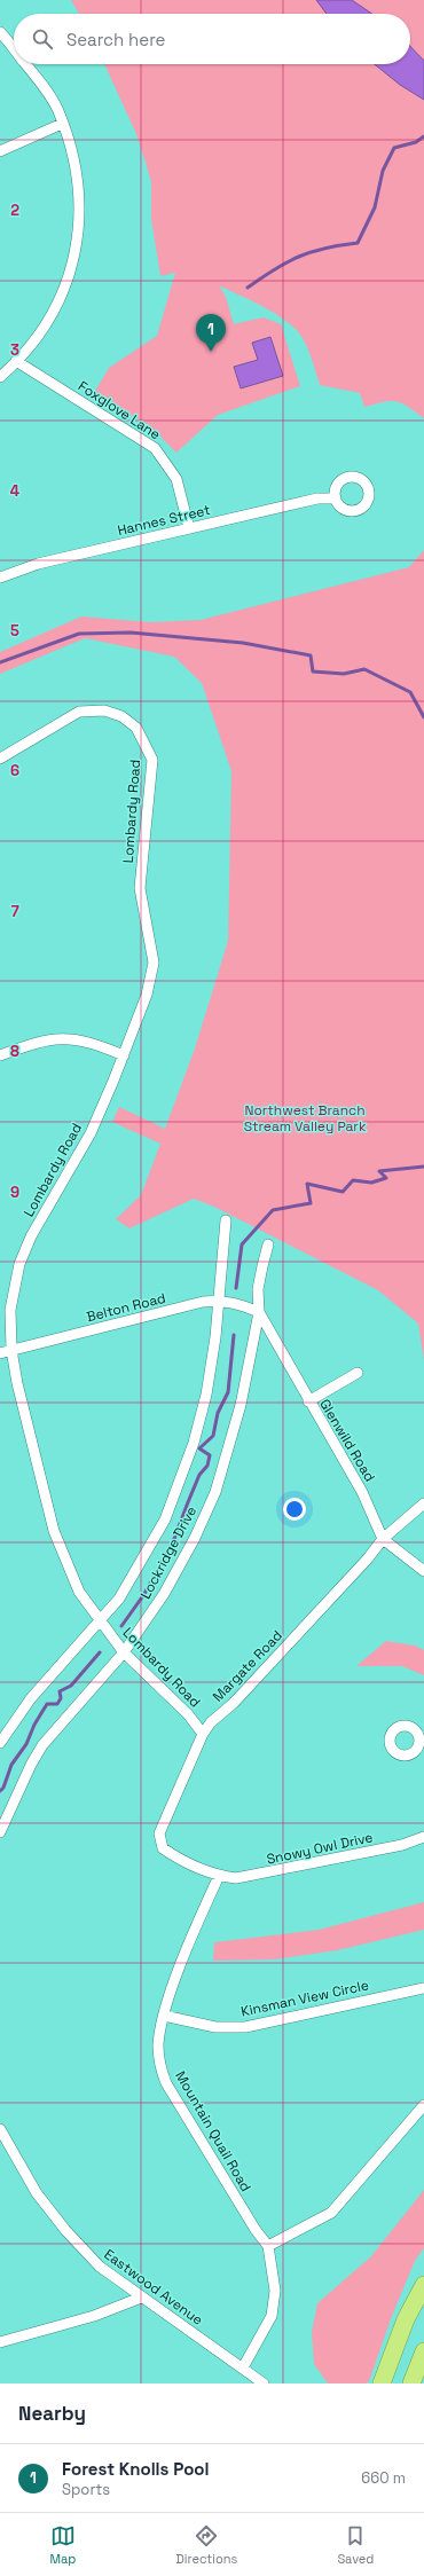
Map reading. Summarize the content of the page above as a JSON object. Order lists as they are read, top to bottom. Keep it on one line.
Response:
{"streets":{"street":["Foxglove Lane","Hannes Street","Lombardy Road","Belton Road","Glenwild Road","Lockridge Drive","Margate Road","Snowy Owl Drive","Kinsman View Circle","Mountain Quail Road","Eastwood Avenue"]},"crossings":[["Foxglove Lane","Hannes Street"],["Lombardy Road","Belton Road"],["Lombardy Road","Lockridge Drive"],["Lombardy Road","Margate Road"],["Belton Road","Glenwild Road"],["Belton Road","Lockridge Drive"],["Glenwild Road","Lockridge Drive"],["Glenwild Road","Margate Road"],["Margate Road","Snowy Owl Drive"],["Margate Road","Mountain Quail Road"],["Snowy Owl Drive","Mountain Quail Road"],["Kinsman View Circle","Mountain Quail Road"],["Mountain Quail Road","Eastwood Avenue"]],"parks":["Northwest Branch Stream Valley Park"],"page":{"search":"Search here","pins":"1","heading":"Nearby","list":[{"mark":"1","name":"Forest Knolls Pool","note":"Sports","value":"660 m"}],"nav":["Map","Directions","Saved"]},"grid":{"rows":["2","3","4","5","6","7","8","9"]}}
